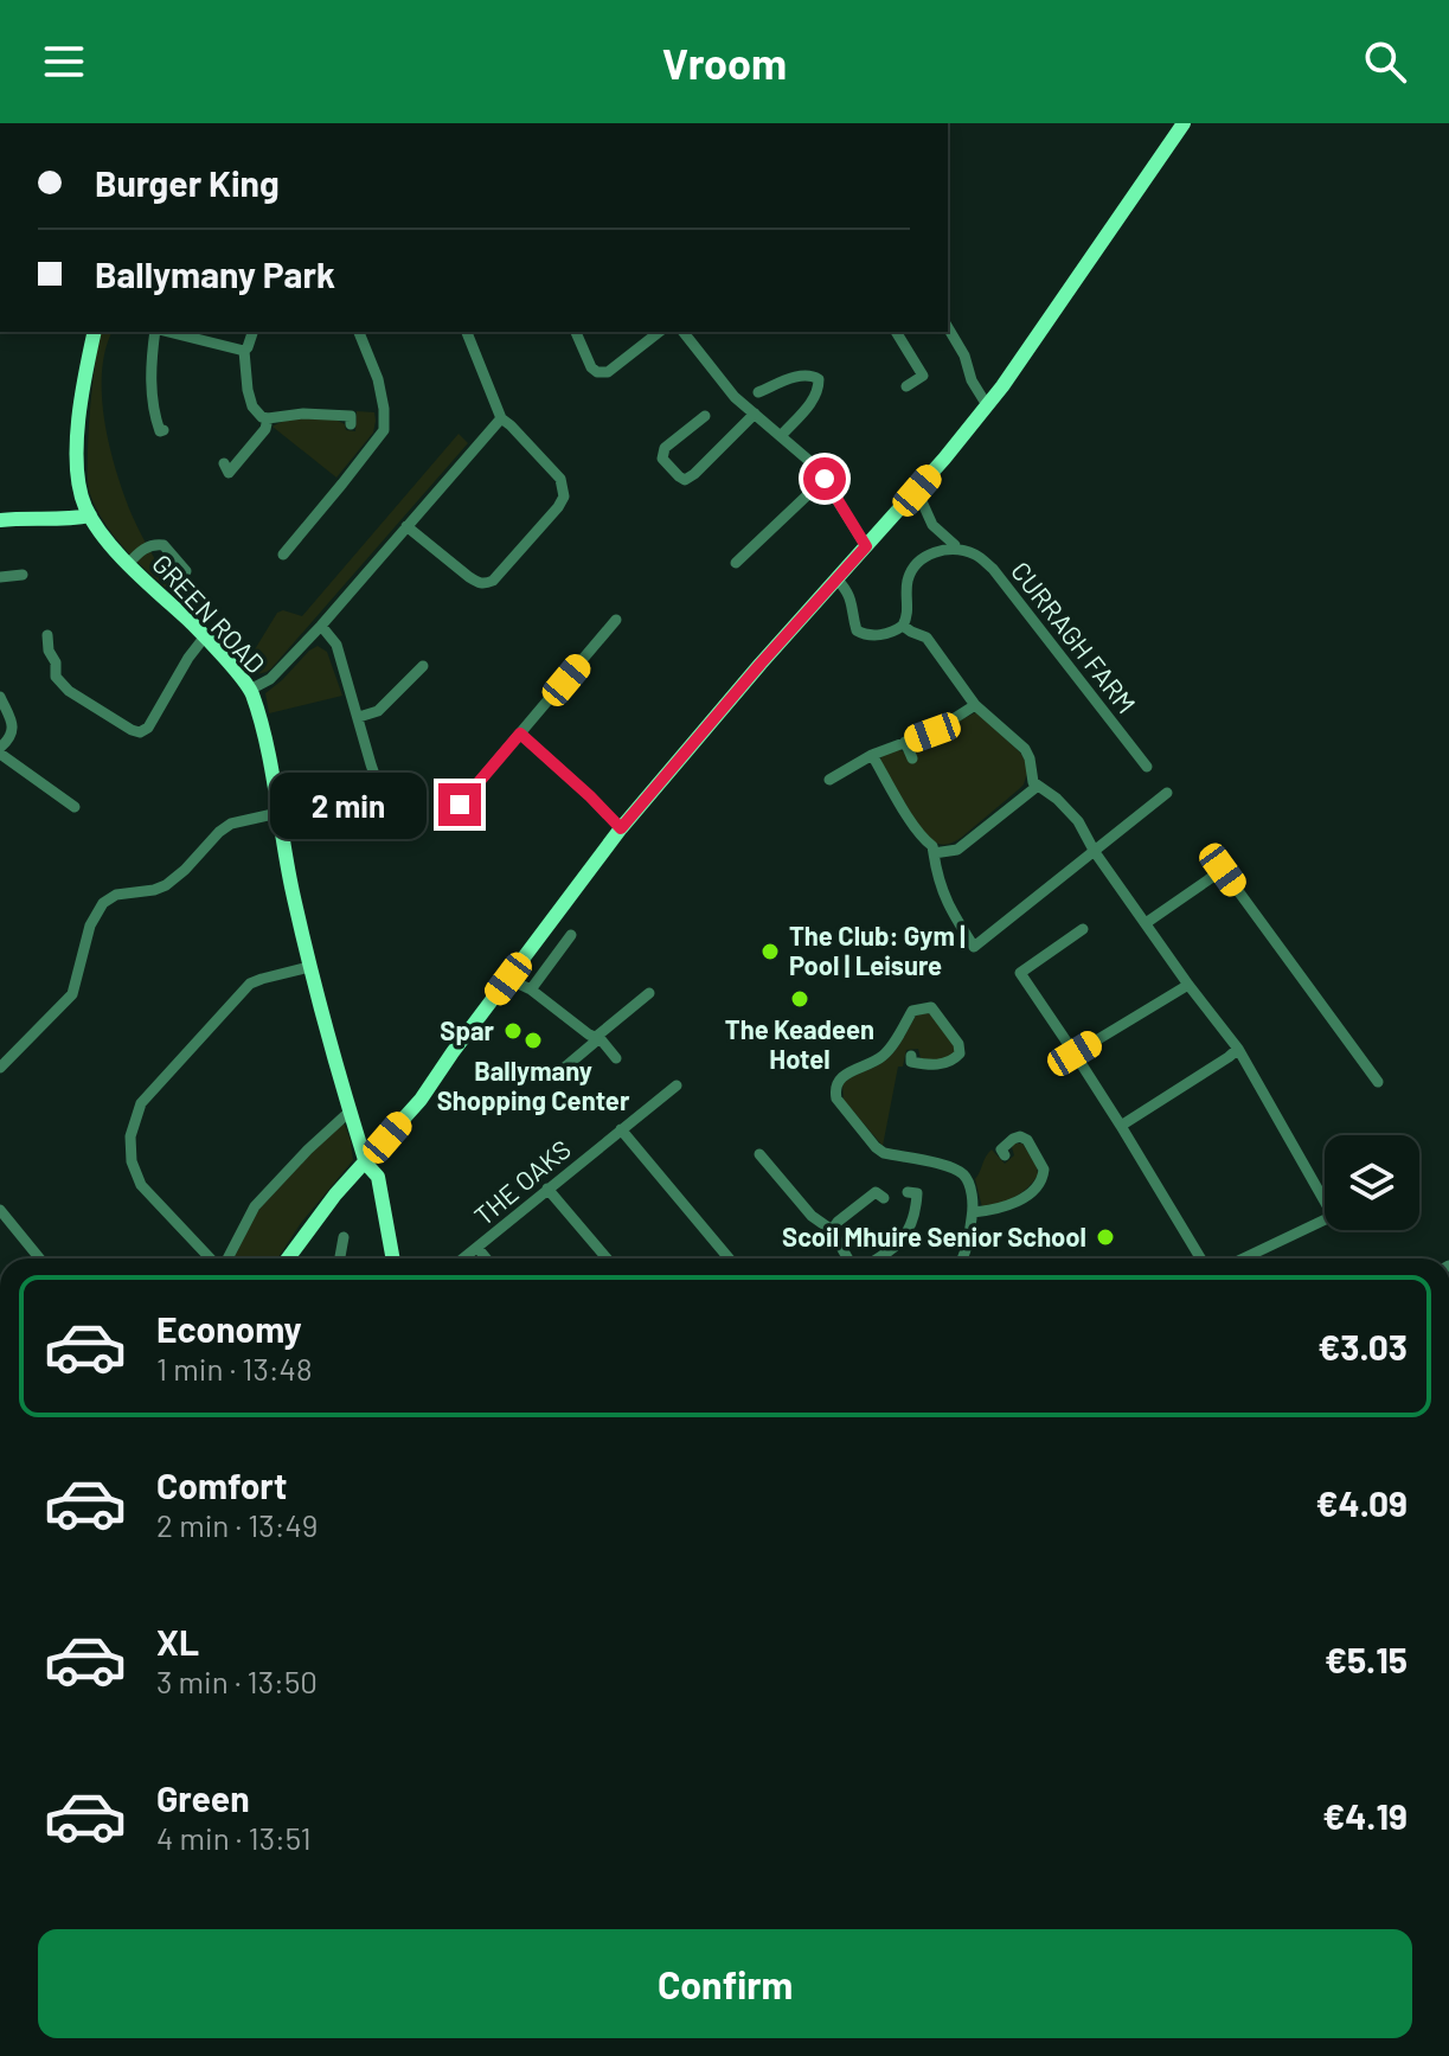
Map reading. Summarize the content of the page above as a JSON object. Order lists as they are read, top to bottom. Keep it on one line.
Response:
{"streets":{"main road":["GREEN ROAD"],"street":["CURRAGH FARM","THE OAKS"]},"places":["The Club: Gym | Pool | Leisure","The Keadeen Hotel","Spar","Ballymany Shopping Center","Scoil Mhuire Senior School"],"page":{"header":"Vroom","banner":["Burger King","Ballymany Park"],"bubble":"2 min","list":[{"name":"Economy","note":"1 min · 13:48","value":"€3.03"},{"name":"Comfort","note":"2 min · 13:49","value":"€4.09"},{"name":"XL","note":"3 min · 13:50","value":"€5.15"},{"name":"Green","note":"4 min · 13:51","value":"€4.19"}],"buttons":"Confirm"}}
